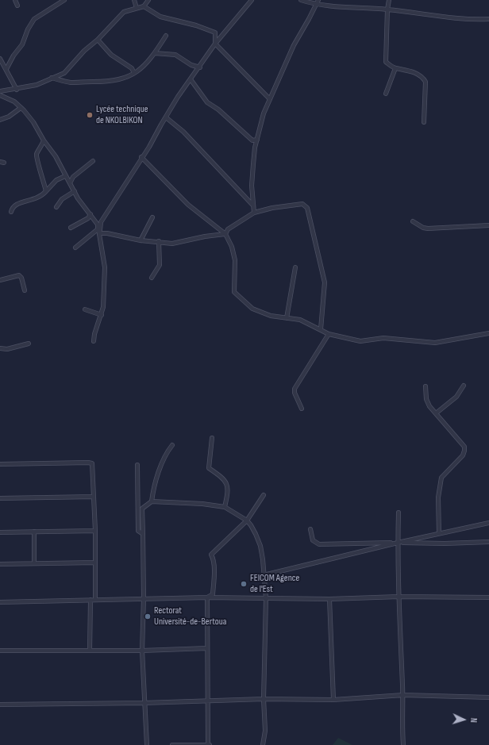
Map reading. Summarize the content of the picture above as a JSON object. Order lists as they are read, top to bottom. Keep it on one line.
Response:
{"places":["Lycée technique de NKOLBIKON","FEICOM Agence de l'Est","Rectorat Université-de-Bertoua"],"north":"right"}
